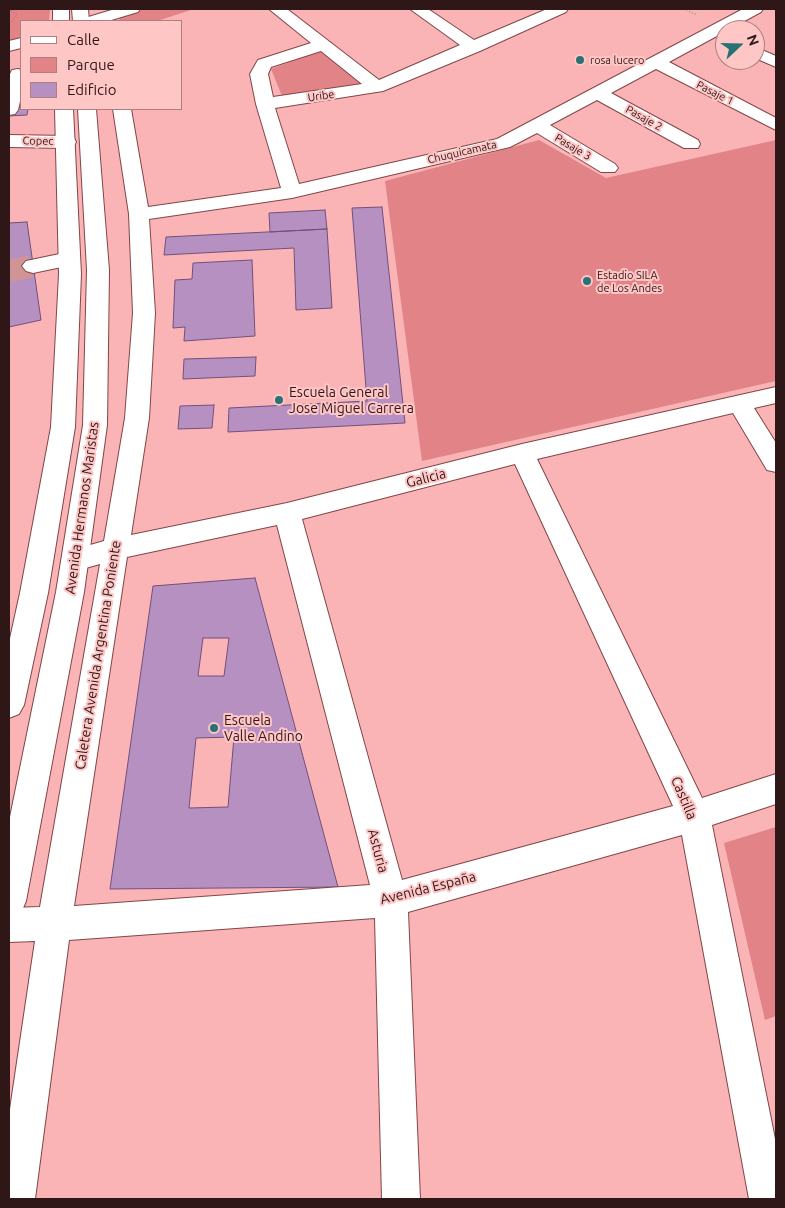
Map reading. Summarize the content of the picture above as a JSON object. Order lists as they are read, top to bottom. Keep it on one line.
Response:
{"streets":{"street":["Pasaje 1","Uribe","Pasaje 2","Copec","Pasaje 3","Chuquicamata","Galicia","Avenida Hermanos Maristas","Caletera Avenida Argentina Poniente","Castilla","Asturia","Avenida España"]},"crossings":[["Pasaje 1","Chuquicamata"],["Pasaje 2","Chuquicamata"],["Pasaje 3","Chuquicamata"],["Chuquicamata","Caletera Avenida Argentina Poniente"],["Galicia","Avenida Hermanos Maristas"],["Galicia","Caletera Avenida Argentina Poniente"],["Galicia","Castilla"],["Galicia","Asturia"],["Caletera Avenida Argentina Poniente","Avenida España"],["Castilla","Avenida España"],["Asturia","Avenida España"]],"places":["rosa lucero","Estadio SILA de Los Andes","Escuela General Jose Miguel Carrera","Escuela Valle Andino"],"legend":["Calle","Parque","Edificio"],"north":"right"}
